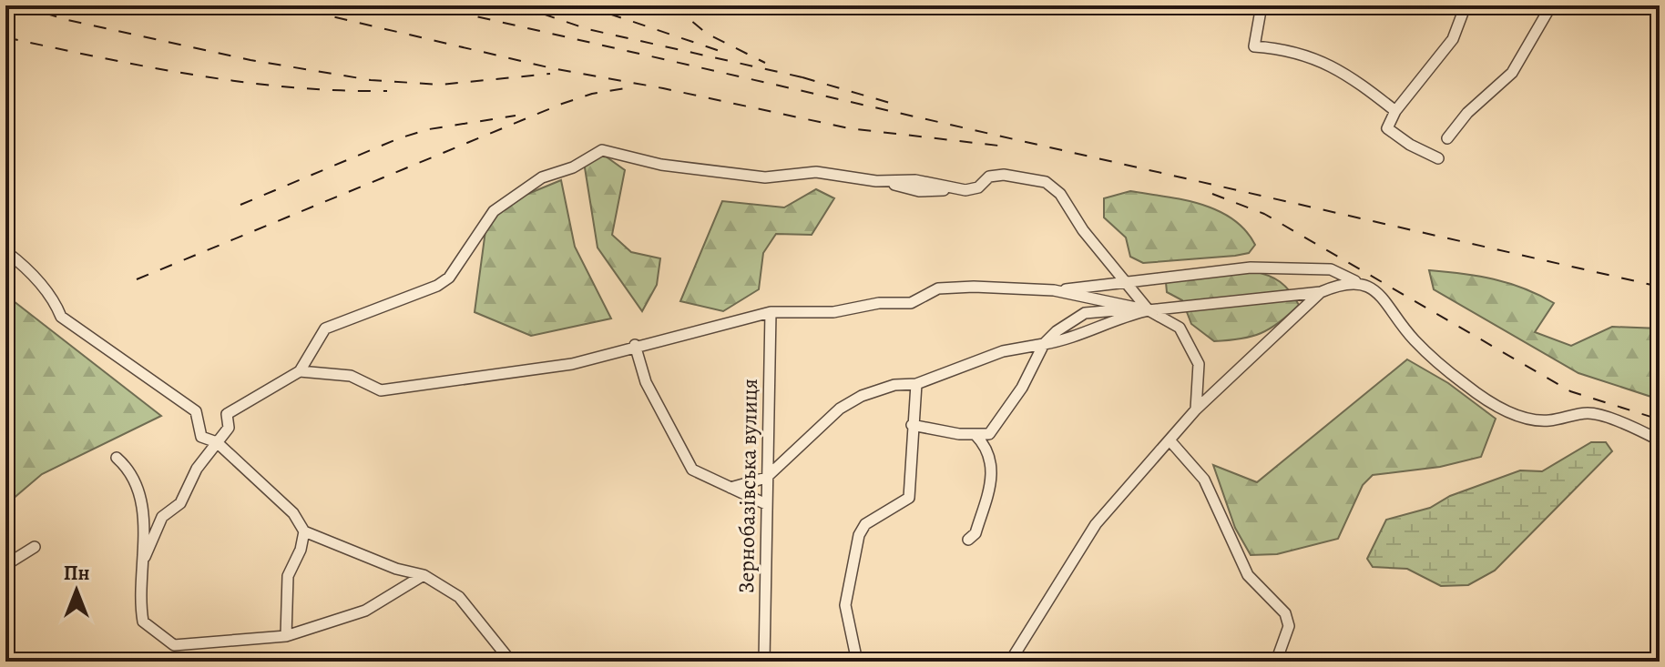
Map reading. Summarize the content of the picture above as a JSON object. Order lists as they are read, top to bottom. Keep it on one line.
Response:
{"streets":{"street":["Зернобазівська вулиця"]},"north":"top"}
